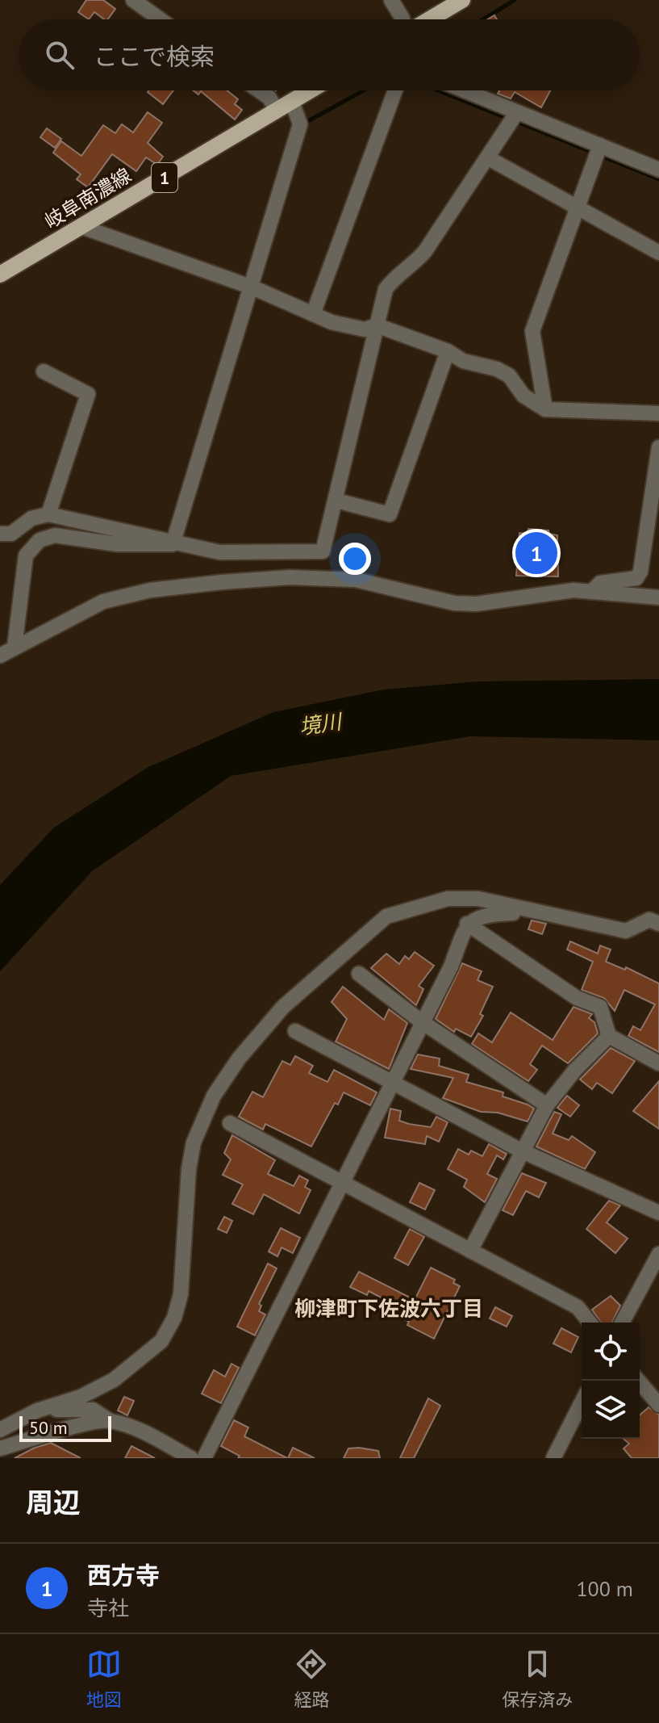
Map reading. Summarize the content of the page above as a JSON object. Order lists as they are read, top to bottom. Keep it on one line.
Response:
{"streets":{"main road":["1","岐阜南濃線"]},"districts":["柳津町下佐波六丁目"],"water":["境川"],"scale_bar":"50 m","page":{"search":"ここで検索","pins":"1","scale":"50 m","heading":"周辺","list":[{"mark":"1","name":"西方寺","note":"寺社","value":"100 m"}],"nav":["地図","経路","保存済み"]}}
